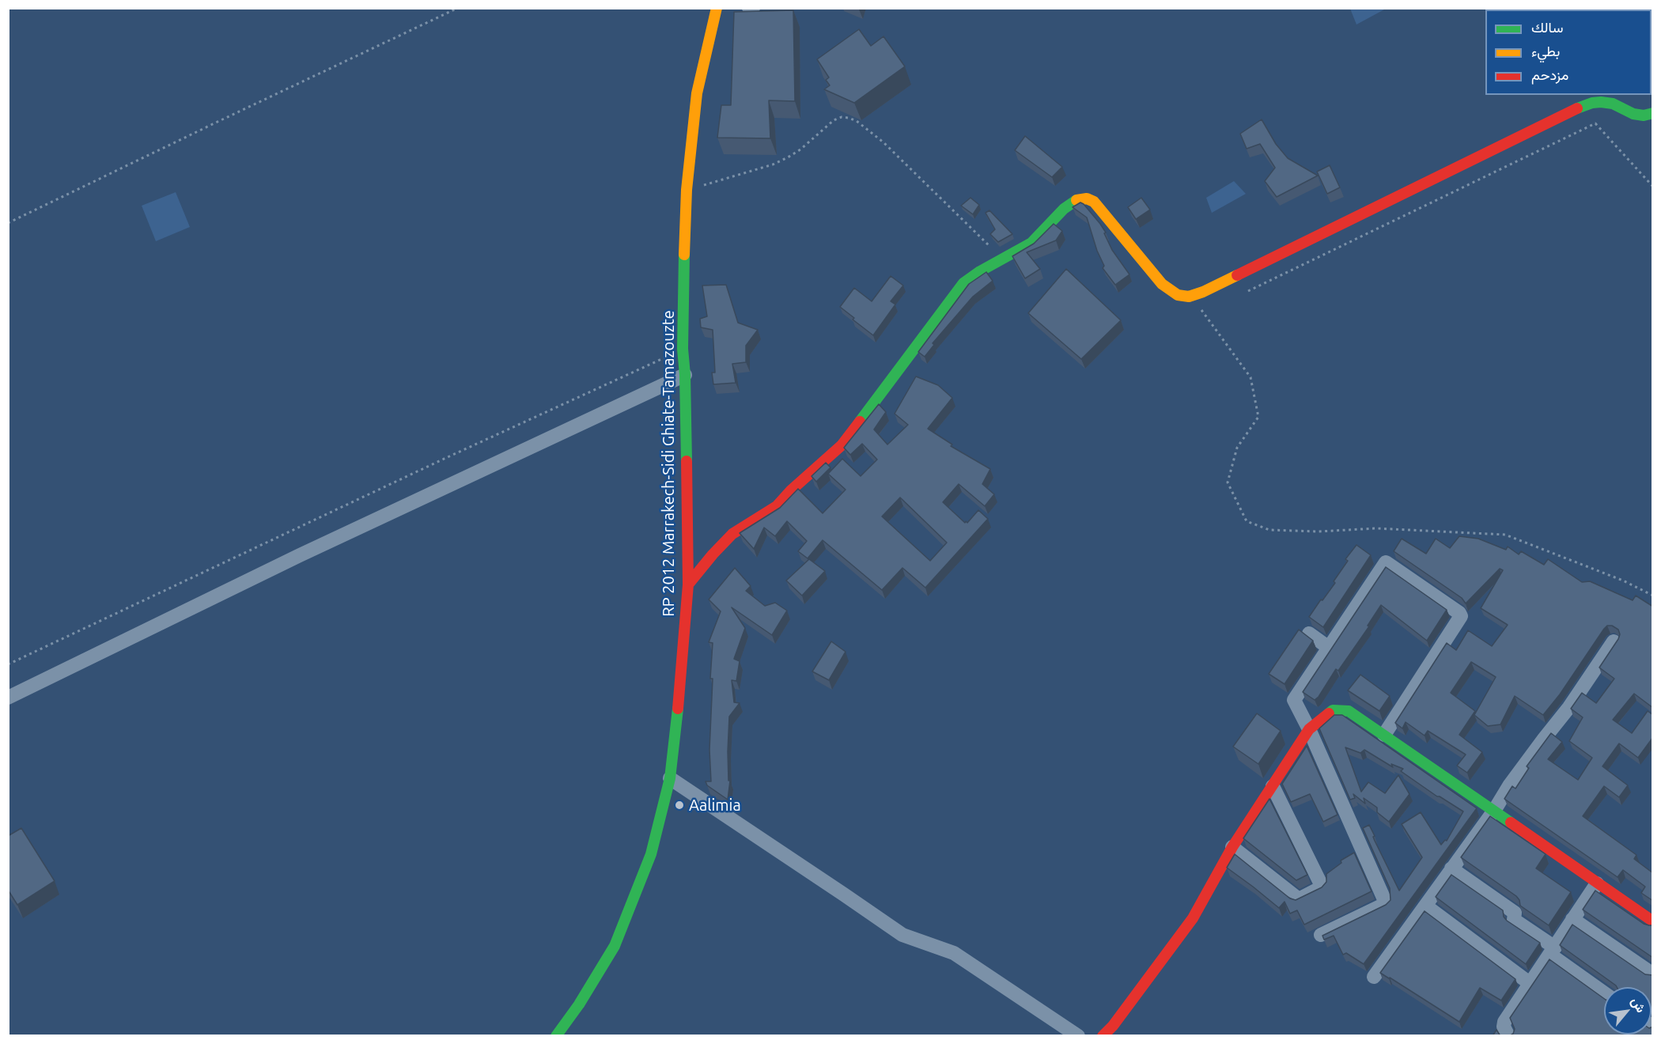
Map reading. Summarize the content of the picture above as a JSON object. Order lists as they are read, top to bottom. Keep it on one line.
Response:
{"streets":{"street":["RP 2012 Marrakech-Sidi Ghiate-Tamazouzte"]},"places":["Aalimia"],"legend":["سالك","بطيء","مزدحم"],"north":"top right"}
